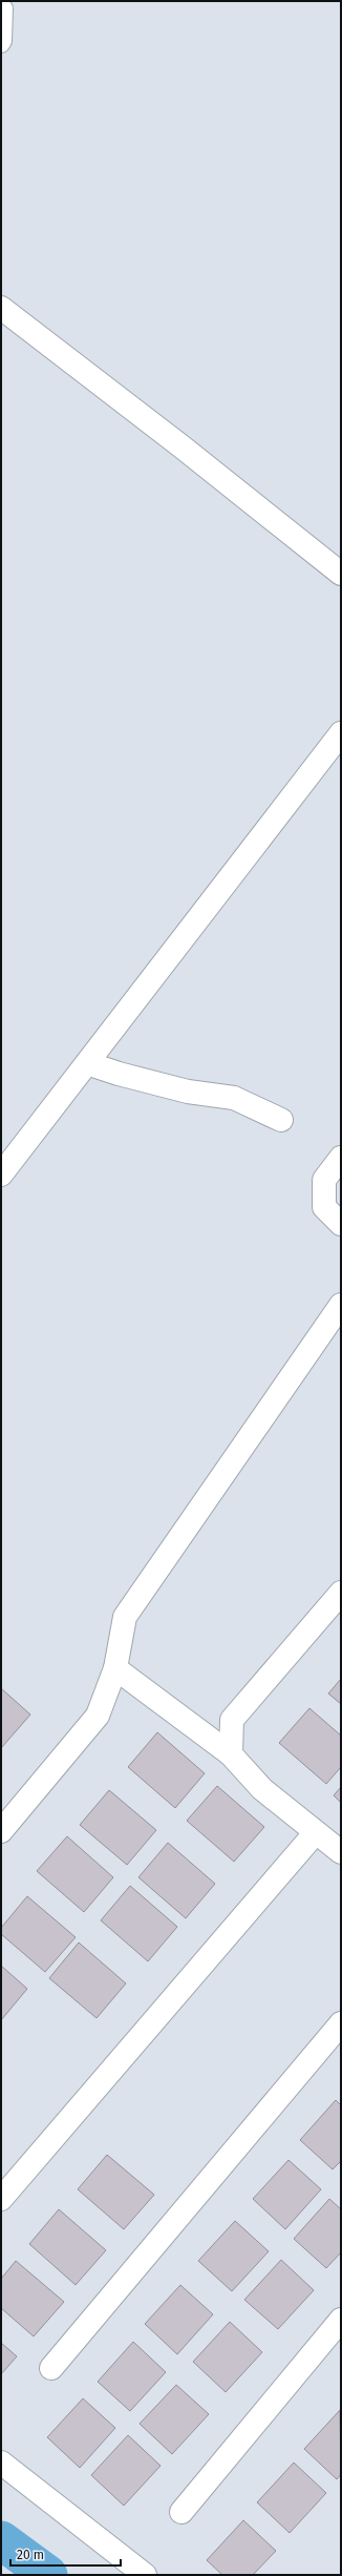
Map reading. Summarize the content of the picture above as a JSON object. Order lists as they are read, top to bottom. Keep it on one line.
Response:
{"scale_bar":"20 m"}
